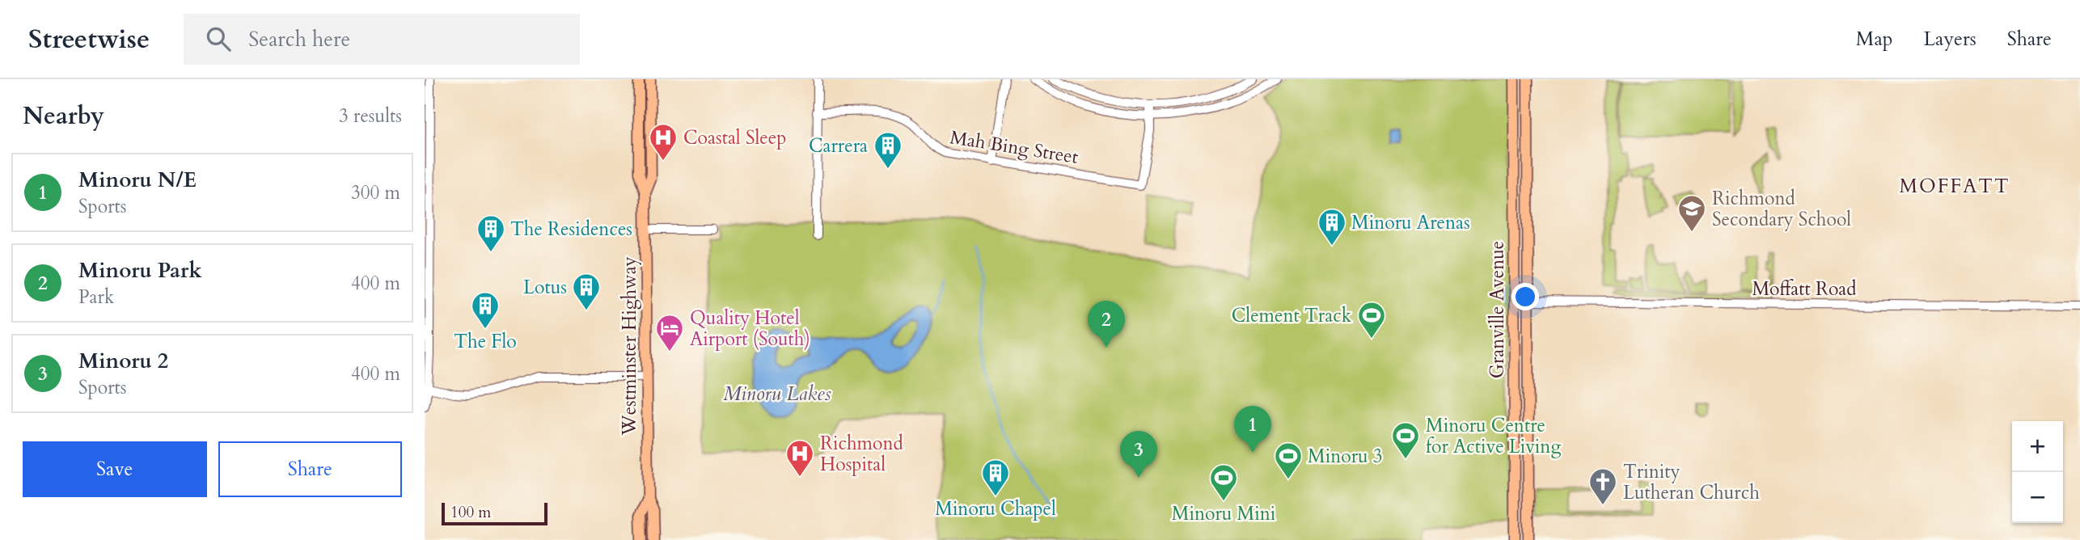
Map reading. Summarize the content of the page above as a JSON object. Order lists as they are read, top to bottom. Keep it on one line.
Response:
{"streets":{"main road":["Granville Avenue","Westminster Highway"],"street":["Mah Bing Street","Moffatt Road"]},"crossings":[["Moffatt Road","Granville Avenue"]],"districts":["MOFFATT"],"water":["Minoru Lakes"],"places":{"hospital":["Coastal Sleep","Richmond Hospital"],"building":["Carrera","Minoru Arenas","The Residences","Lotus","The Flo","Minoru Chapel"],"school or university":["Richmond Secondary School"],"sports":["Clement Track","Minoru Centre for Active Living","Minoru 3","Minoru Mini"],"hotel":["Quality Hotel Airport (South)"],"church":["Trinity Lutheran Church"]},"scale_bar":"100 m","page":{"header":"Streetwise","search":"Search here","nav":["Map","Layers","Share"],"heading":["Nearby","3 results"],"list":[{"mark":"1","name":"Minoru N/E","note":"Sports","value":"300 m"},{"mark":"2","name":"Minoru Park","note":"Park","value":"400 m"},{"mark":"3","name":"Minoru 2","note":"Sports","value":"400 m"}],"pins":["2","1","3"],"map_buttons":["+","−"],"buttons":["Save","Share"],"scale":"100 m"}}
